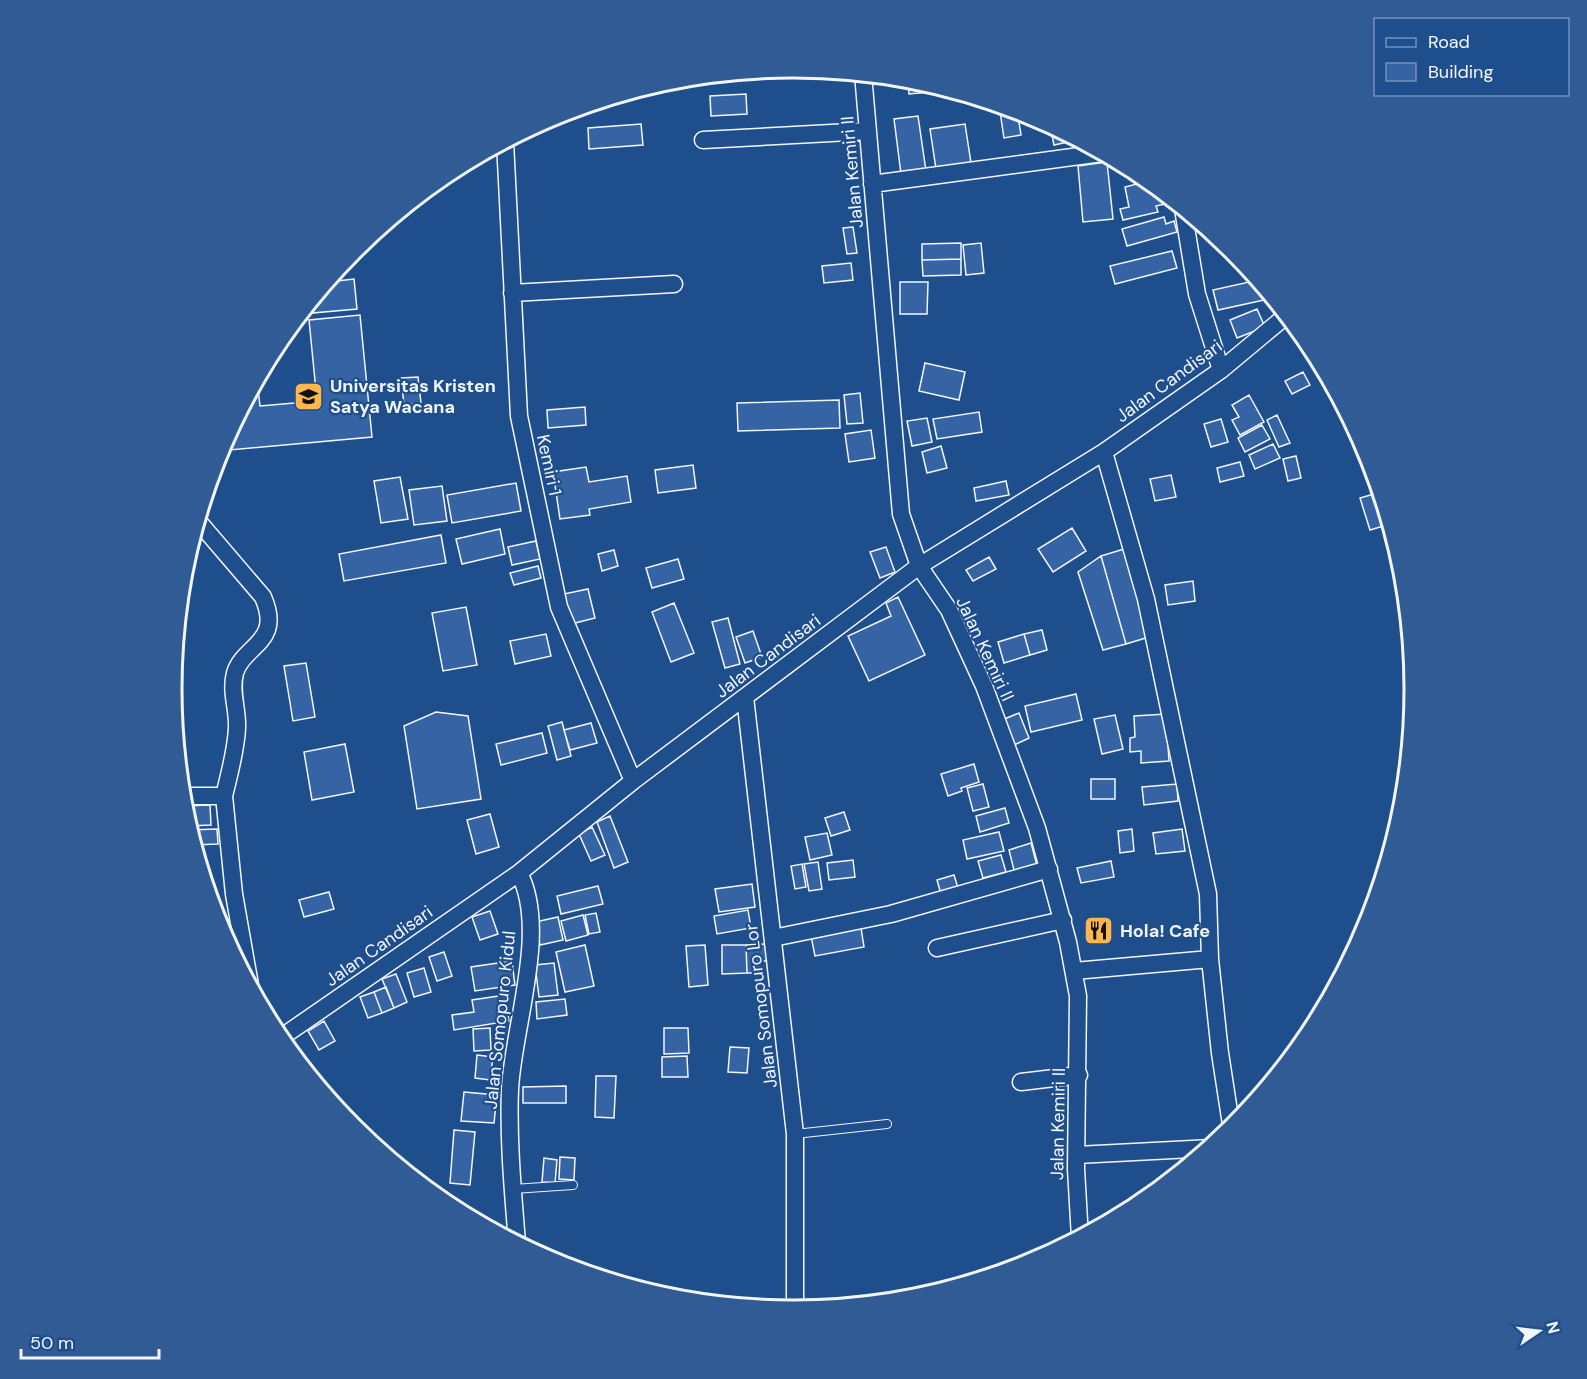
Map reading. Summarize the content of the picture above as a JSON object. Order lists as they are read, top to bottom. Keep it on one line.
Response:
{"streets":{"street":["Jalan Kemiri II","Jalan Candisari","Kemiri 1","Jalan Somopuro Lor","Jalan Somopuro Kidul"]},"crossings":[["Jalan Kemiri II","Jalan Candisari"],["Jalan Candisari","Kemiri 1"],["Jalan Candisari","Jalan Somopuro Lor"],["Jalan Candisari","Jalan Somopuro Kidul"]],"places":{"school or university":["Universitas Kristen Satya Wacana"],"restaurant":["Hola! Cafe"]},"legend":["Road","Building"],"scale_bar":"50 m","north":"right"}
